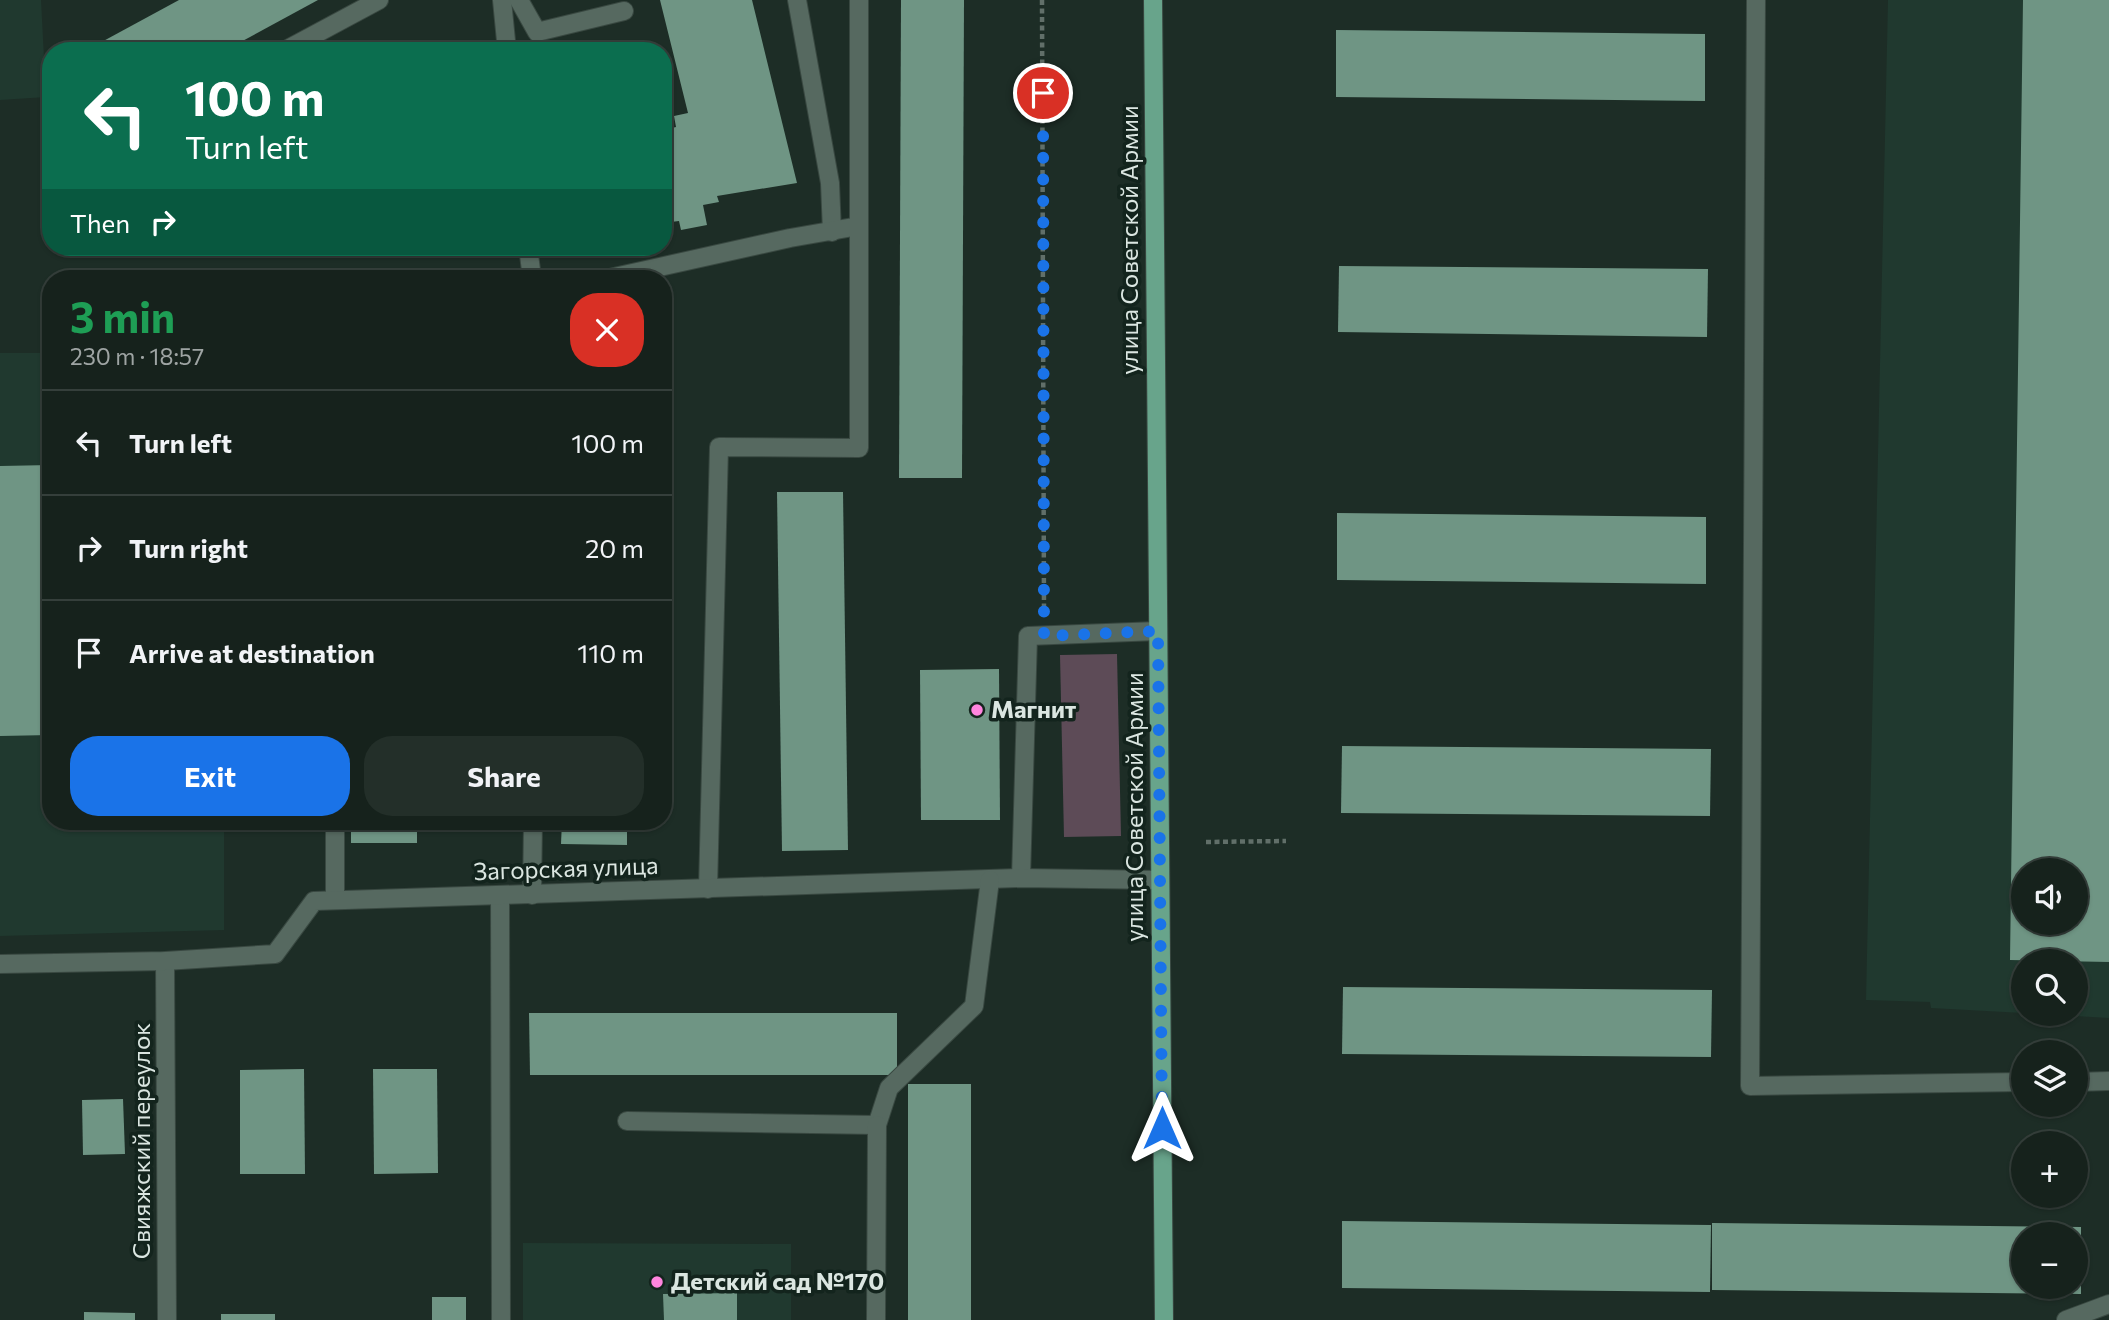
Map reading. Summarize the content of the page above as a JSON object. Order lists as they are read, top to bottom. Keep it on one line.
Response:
{"streets":{"main road":["улица Советской Армии"],"street":["Загорская улица","Свияжский переулок"]},"crossings":[["улица Советской Армии","Загорская улица"],["Загорская улица","Свияжский переулок"]],"places":["Магнит","Детский сад №170"],"page":{"turn":["100 m","Turn left"],"then":"Then","heading":["3 min","230 m · 18:57"],"list":[{"name":"Turn left","value":"100 m"},{"name":"Turn right","value":"20 m"},{"name":"Arrive at destination","value":"110 m"}],"buttons":["Exit","Share"],"map_buttons":["+","−"]}}
